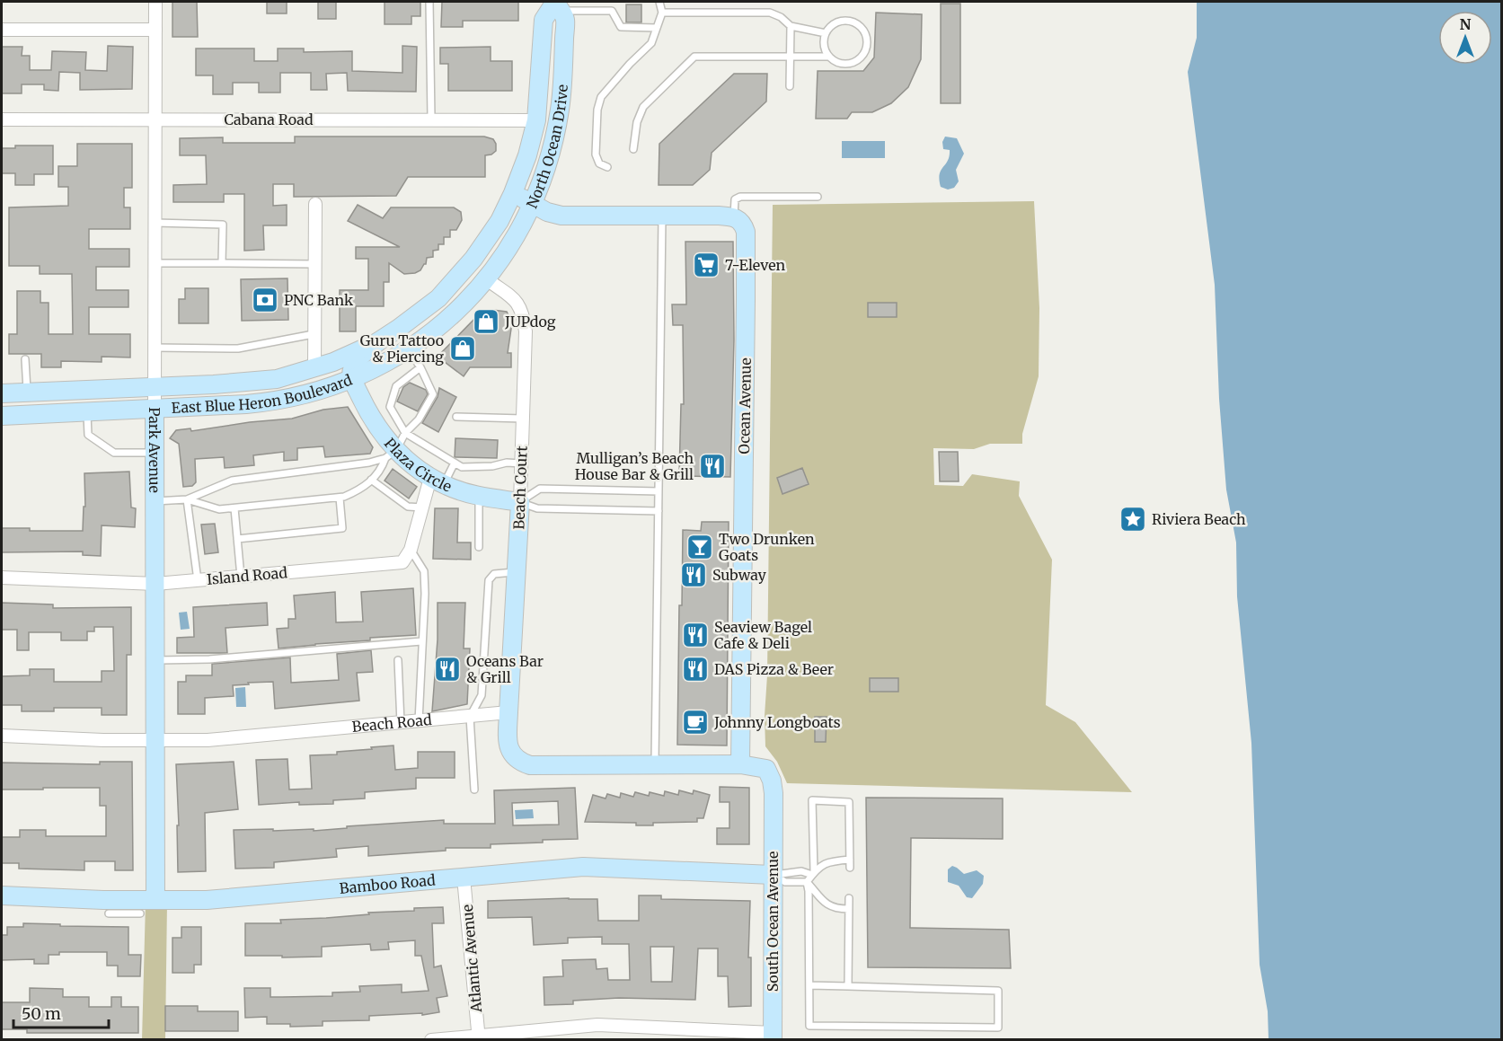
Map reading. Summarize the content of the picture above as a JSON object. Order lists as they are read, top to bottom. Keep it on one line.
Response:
{"streets":{"street":["Cabana Road","North Ocean Drive","East Blue Heron Boulevard","Ocean Avenue","Park Avenue","Plaza Circle","Beach Court","Island Road","Beach Road","Bamboo Road","South Ocean Avenue","Atlantic Avenue"]},"crossings":[["Cabana Road","North Ocean Drive"],["Cabana Road","Park Avenue"],["North Ocean Drive","East Blue Heron Boulevard"],["North Ocean Drive","Beach Court"],["East Blue Heron Boulevard","Park Avenue"],["East Blue Heron Boulevard","Plaza Circle"],["East Blue Heron Boulevard","Beach Court"],["Ocean Avenue","South Ocean Avenue"],["Park Avenue","Island Road"],["Park Avenue","Beach Road"],["Park Avenue","Bamboo Road"],["Plaza Circle","Beach Court"],["Beach Court","Beach Road"],["Bamboo Road","South Ocean Avenue"],["Bamboo Road","Atlantic Avenue"]],"places":{"supermarket":["7-Eleven"],"bank":["PNC Bank"],"shop":["JUPdog","Guru Tattoo & Piercing"],"restaurant":["Mulligan’s Beach House Bar & Grill","Subway","Seaview Bagel Cafe & Deli","Oceans Bar & Grill","DAS Pizza & Beer"],"place":["Riviera Beach"],"bar":["Two Drunken Goats"],"cafe":["Johnny Longboats"]},"scale_bar":"50 m","north":"top"}
